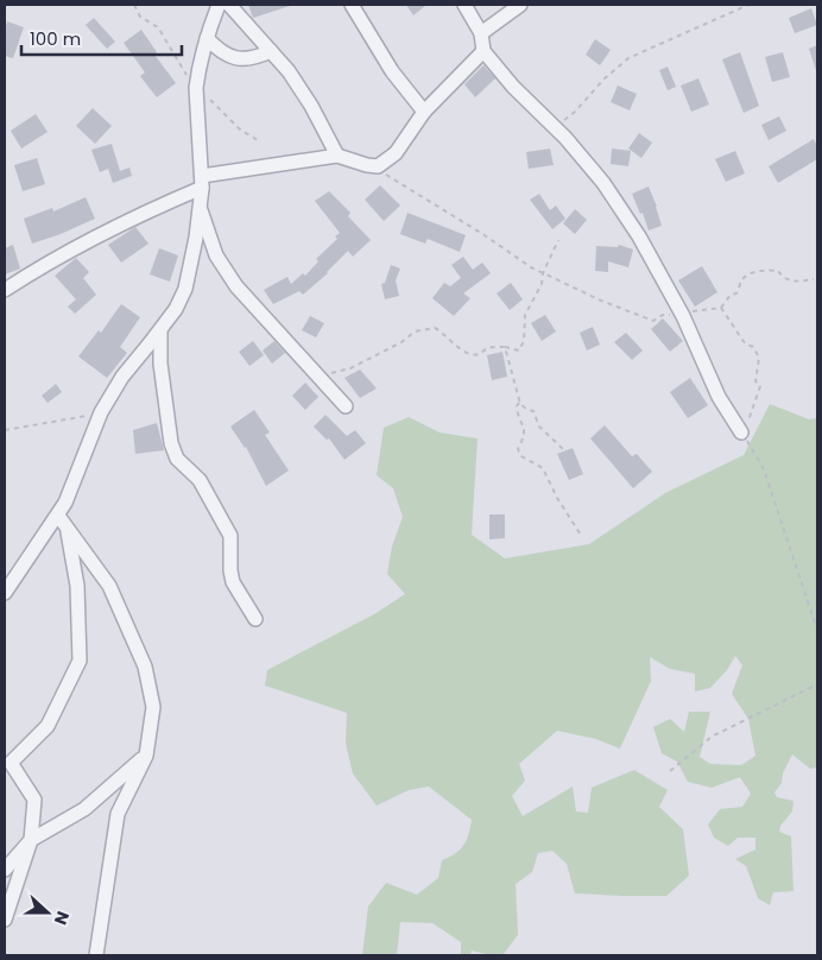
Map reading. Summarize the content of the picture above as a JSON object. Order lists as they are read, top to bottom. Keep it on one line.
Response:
{"scale_bar":"100 m","north":"right"}
